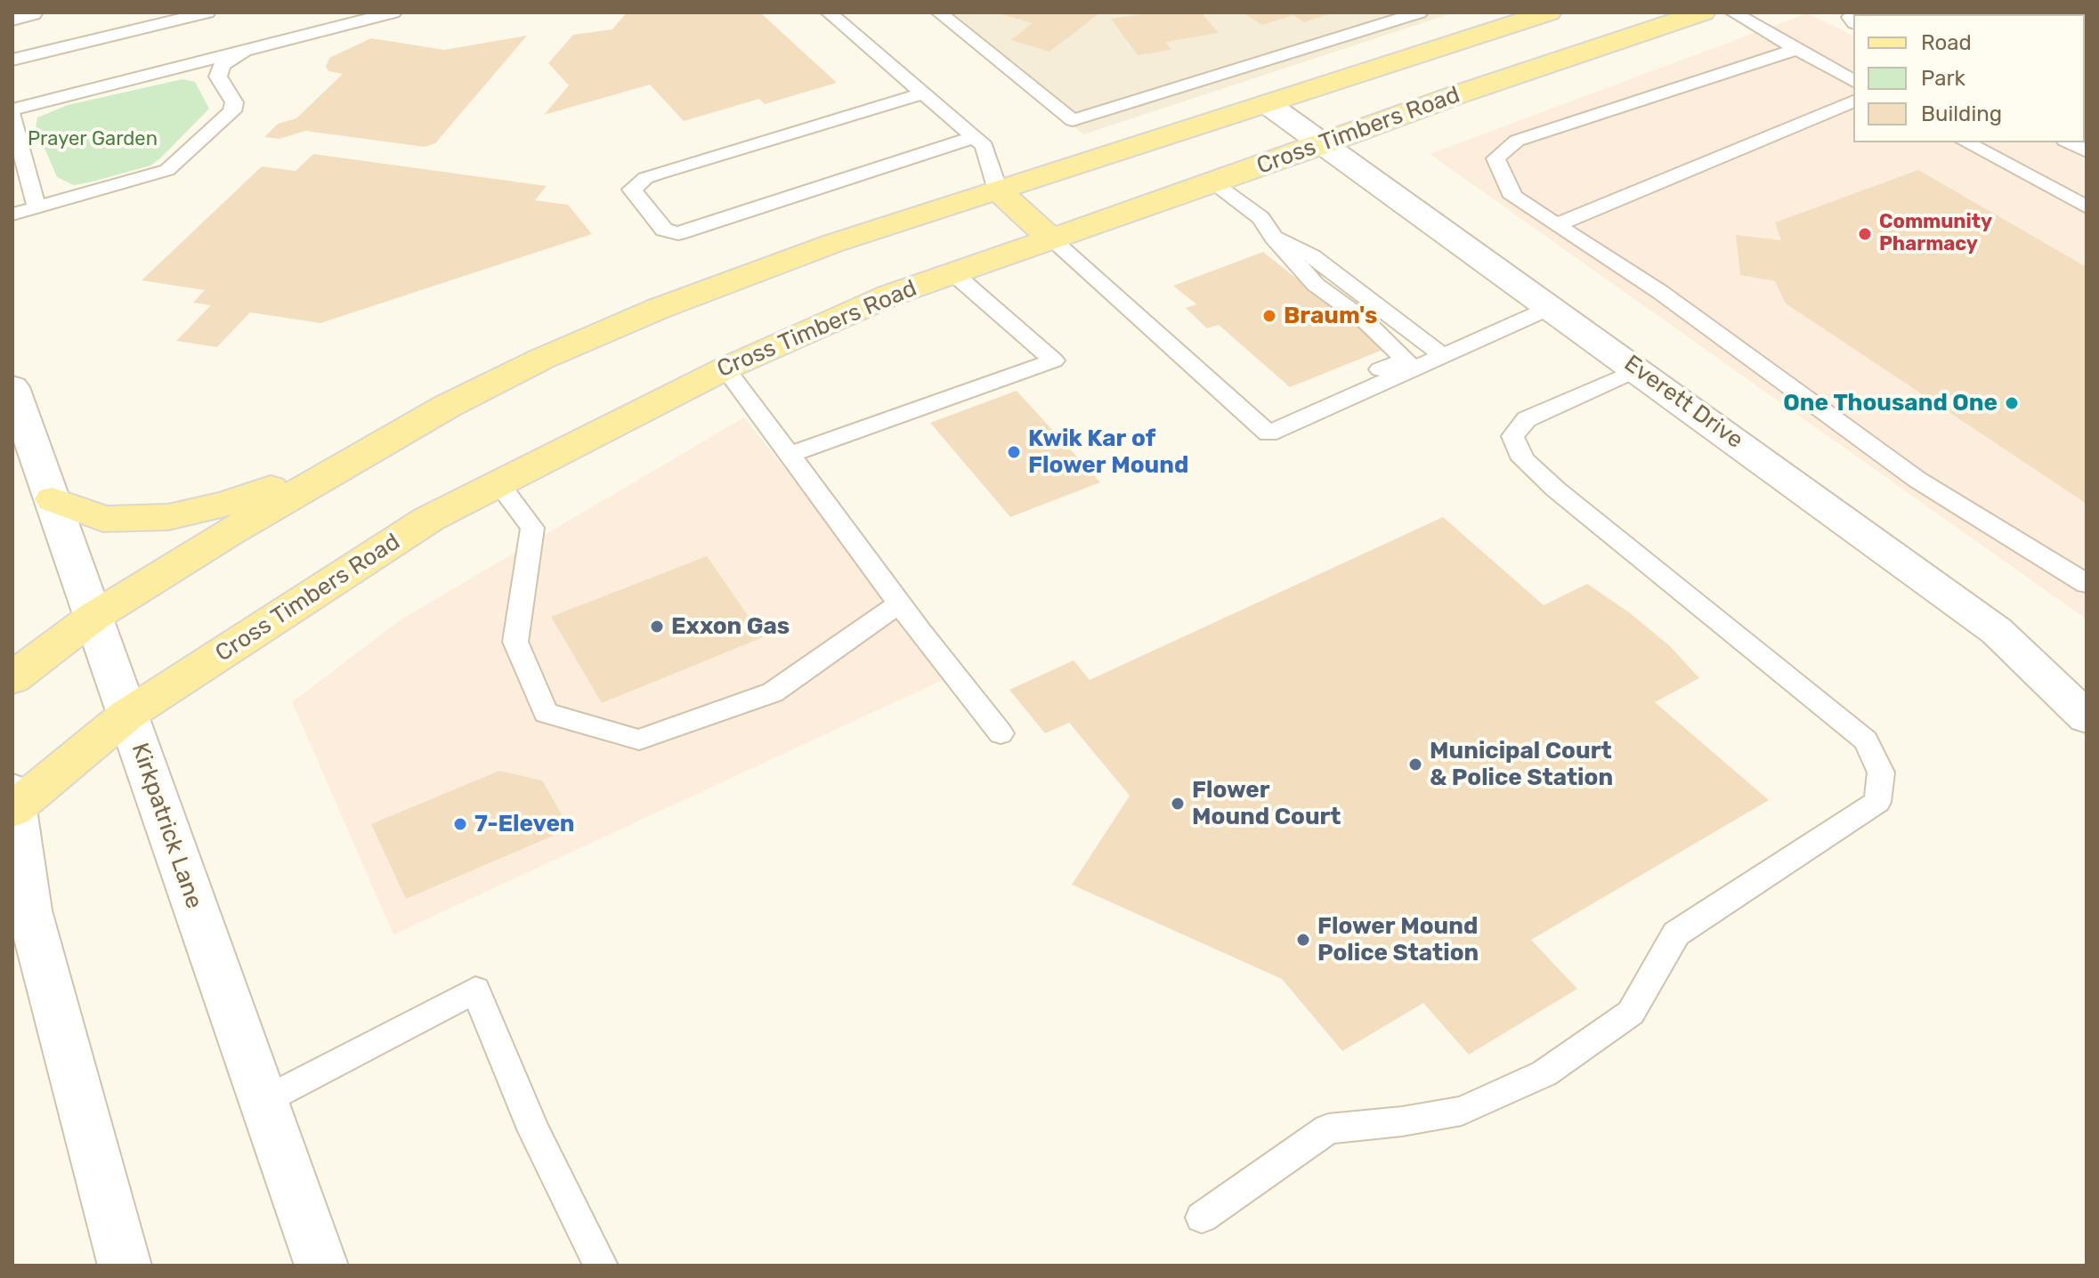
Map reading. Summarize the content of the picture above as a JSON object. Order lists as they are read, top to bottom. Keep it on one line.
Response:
{"streets":{"main road":["Cross Timbers Road"],"street":["Everett Drive","Kirkpatrick Lane"]},"crossings":[["Cross Timbers Road","Everett Drive"],["Cross Timbers Road","Kirkpatrick Lane"]],"parks":["Prayer Garden"],"places":["Community Pharmacy","Braum's","One Thousand One","Kwik Kar of Flower Mound","Exxon Gas","Municipal Court & Police Station","Flower Mound Court","7-Eleven","Flower Mound Police Station"],"legend":["Road","Park","Building"]}
